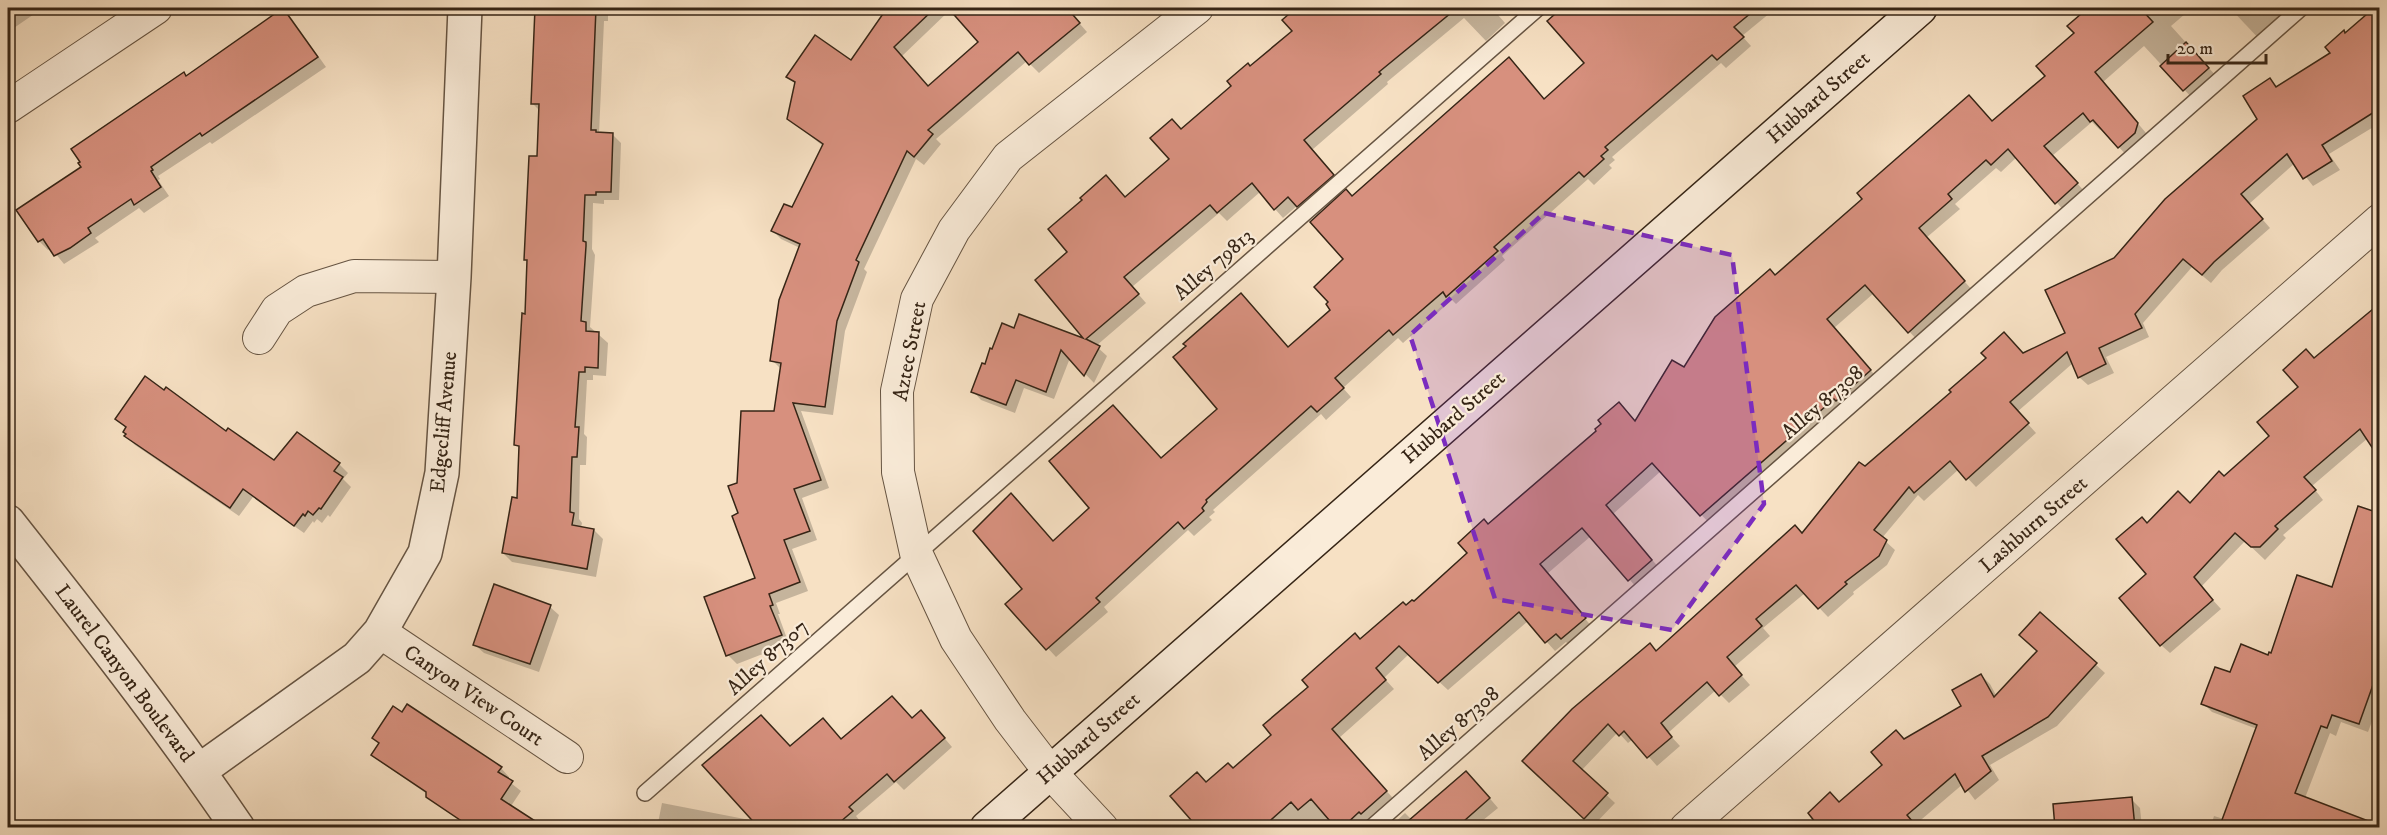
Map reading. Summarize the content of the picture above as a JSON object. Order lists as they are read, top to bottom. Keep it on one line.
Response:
{"streets":{"street":["Hubbard Street","Aztec Street","Edgecliff Avenue","Lashburn Street","Laurel Canyon Boulevard","Canyon View Court"],"lane":["Alley 79813","Alley 87308","Alley 87307"]},"crossings":[["Hubbard Street","Aztec Street"],["Alley 79813","Aztec Street"],["Alley 79813","Alley 87307"],["Aztec Street","Alley 87307"],["Edgecliff Avenue","Laurel Canyon Boulevard"],["Edgecliff Avenue","Canyon View Court"]],"scale_bar":"20 m"}
